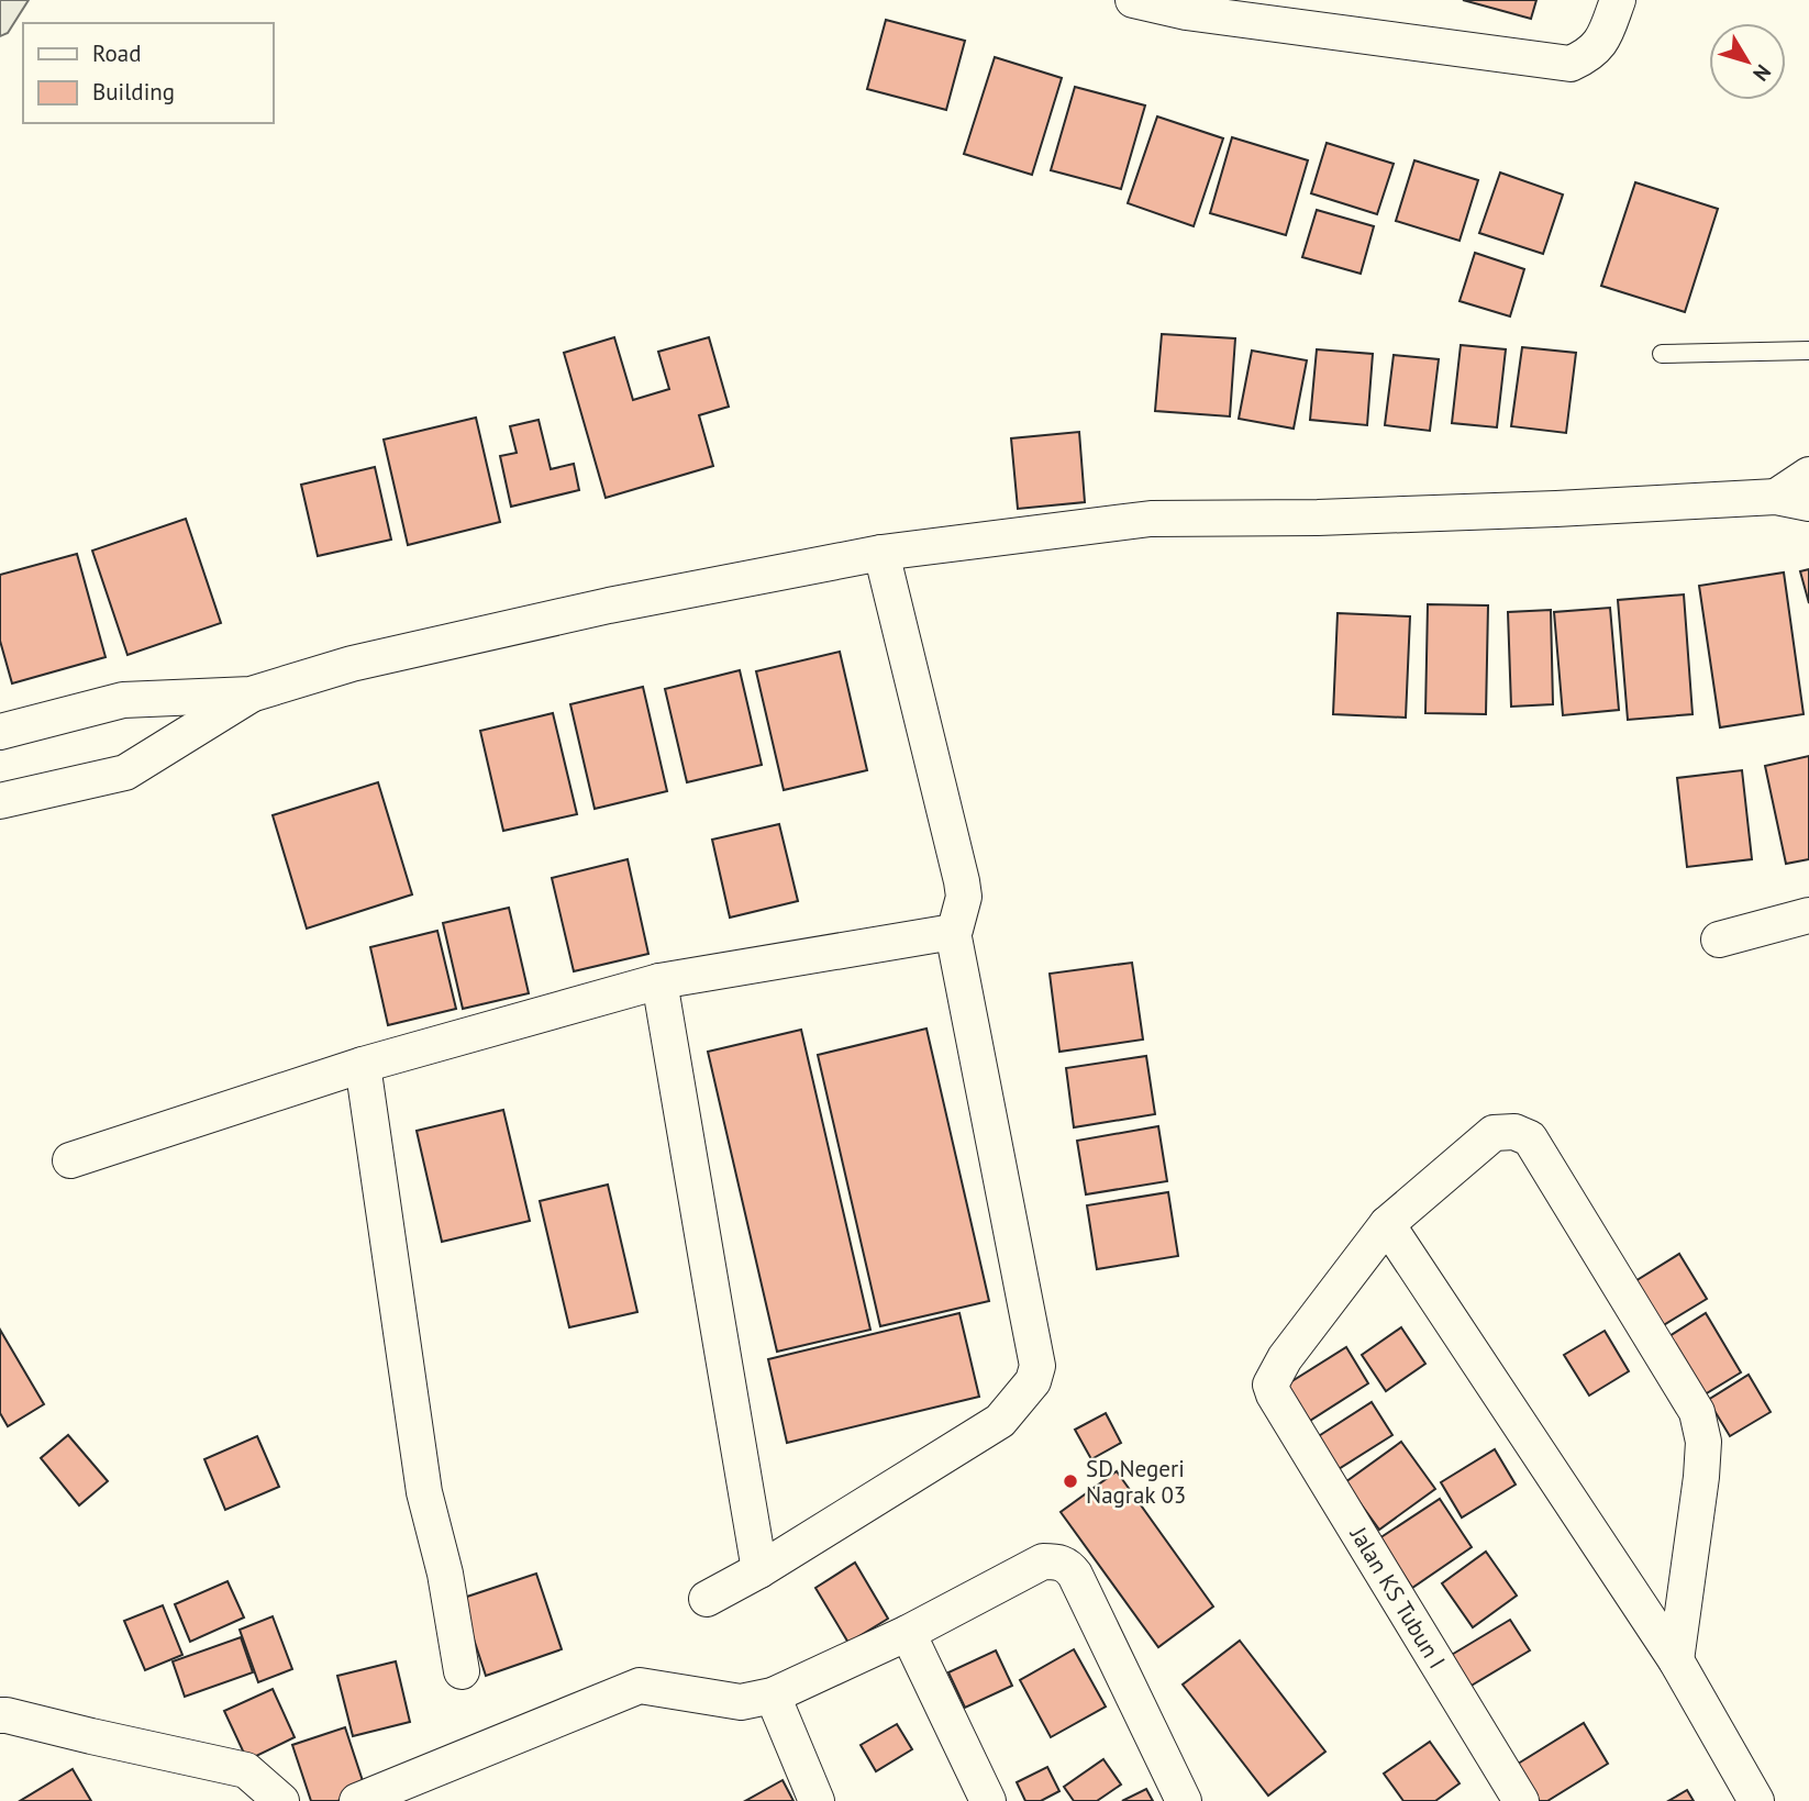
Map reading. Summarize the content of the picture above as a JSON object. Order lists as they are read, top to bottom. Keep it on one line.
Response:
{"streets":{"street":["Jalan KS Tubun I"]},"places":["SD Negeri Nagrak 03"],"legend":["Road","Building"],"north":"bottom right"}
